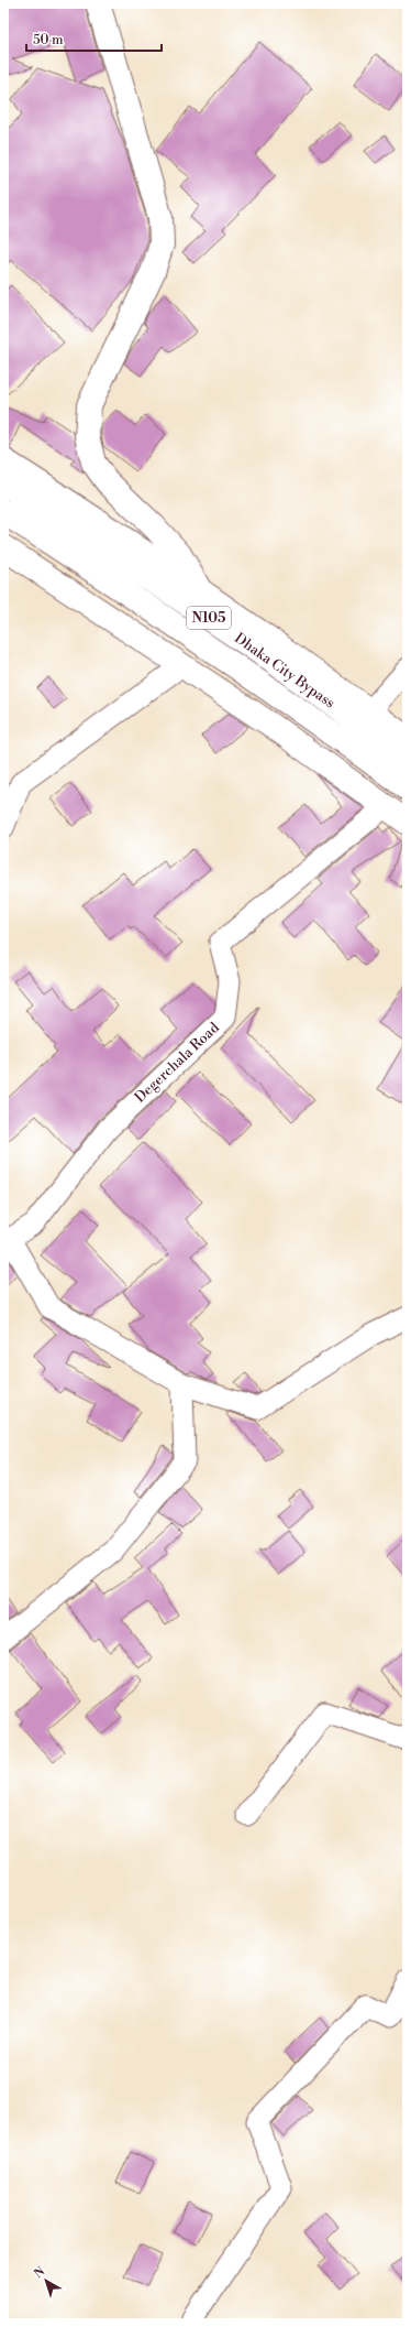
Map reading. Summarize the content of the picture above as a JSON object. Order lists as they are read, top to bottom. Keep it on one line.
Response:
{"streets":{"main road":["N105","Dhaka City Bypass"],"street":["Degerchala Road"]},"scale_bar":"50 m","north":"top left"}
